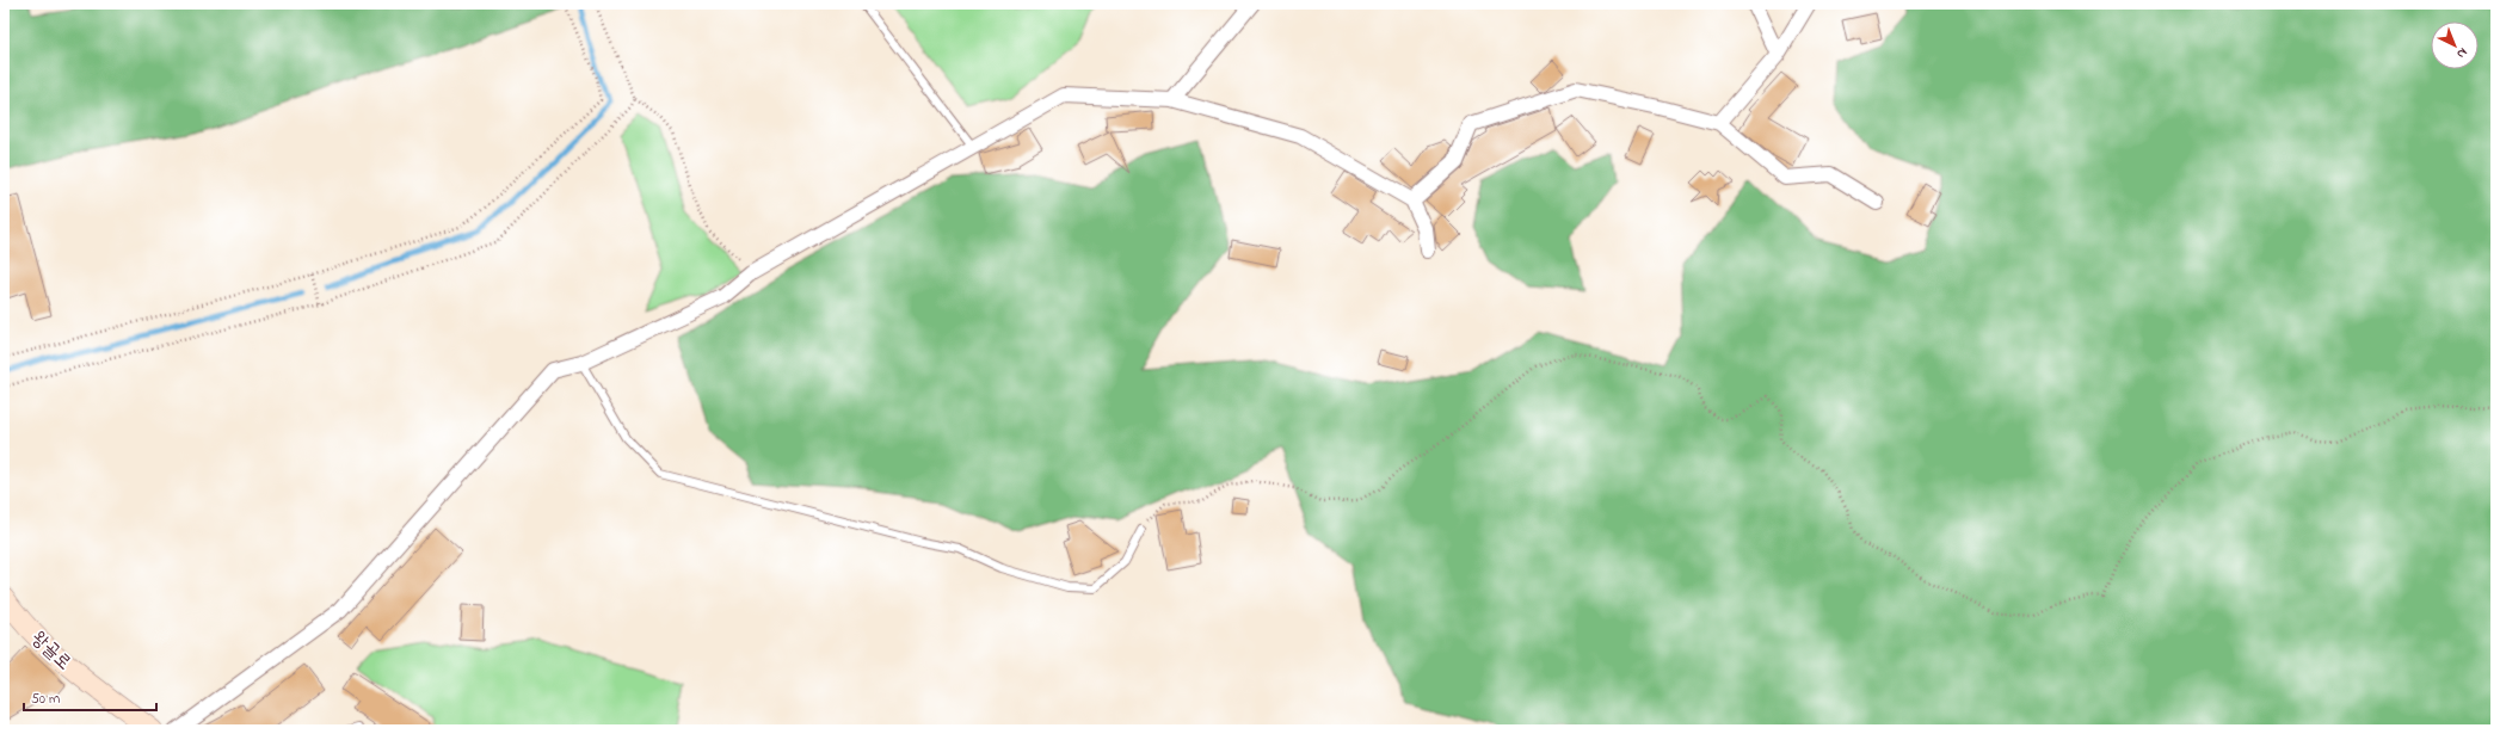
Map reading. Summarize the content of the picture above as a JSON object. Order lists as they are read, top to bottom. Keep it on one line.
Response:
{"streets":{"main road":["왕골로"]},"scale_bar":"50 m","north":"bottom right"}
